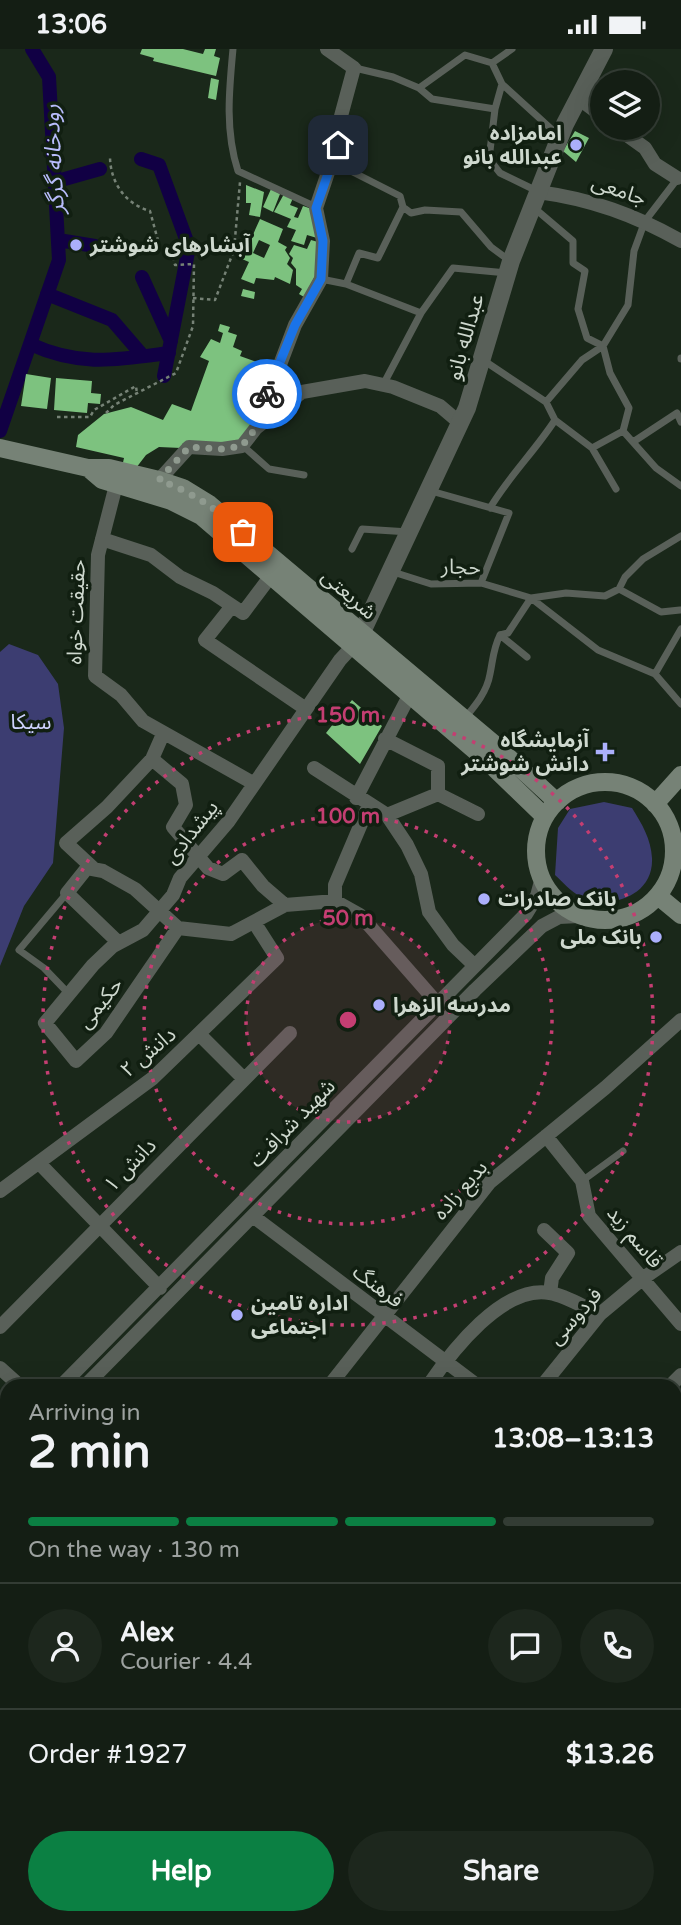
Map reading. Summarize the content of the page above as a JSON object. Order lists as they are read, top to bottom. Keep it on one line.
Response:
{"streets":{"main road":["شریعتی"],"street":["جامعی","عبدالله بانو","حقیقت خواه","پیشدادی","حکیمی","دانش ۲","شهید شرافت","دانش ۱","بدیع زاده","قاسم زید","فرهنگ","فردوسی"],"lane":["حجار"]},"crossings":[["جامعی","عبدالله بانو"],["عبدالله بانو","حجار"],["عبدالله بانو","شریعتی"],["عبدالله بانو","پیشدادی"],["شریعتی","حقیقت خواه"],["شریعتی","پیشدادی"],["شریعتی","شهید شرافت"],["حقیقت خواه","پیشدادی"],["پیشدادی","حکیمی"],["شهید شرافت","فرهنگ"],["بدیع زاده","قاسم زید"],["بدیع زاده","فرهنگ"],["قاسم زید","فردوسی"]],"water":["رودخانه گرگر"],"parks":["سیکا"],"places":{"other":["امامزاده عبدالله بانو","آبشارهای شوشتر","بانک صادرات","بانک ملی","مدرسه الزهرا","اداره تامین اجتماعی"],"health":["آزمایشگاه دانش شوشتر"]},"page":{"status":"13:06","heading":["2 min","Arriving in","13:08–13:13"],"panel":["Alex","Courier · 4.4","Order #1927","$13.26"],"bar":"On the way · 130 m","buttons":["Help","Share"]},"rings":["150 m","100 m","50 m"]}
